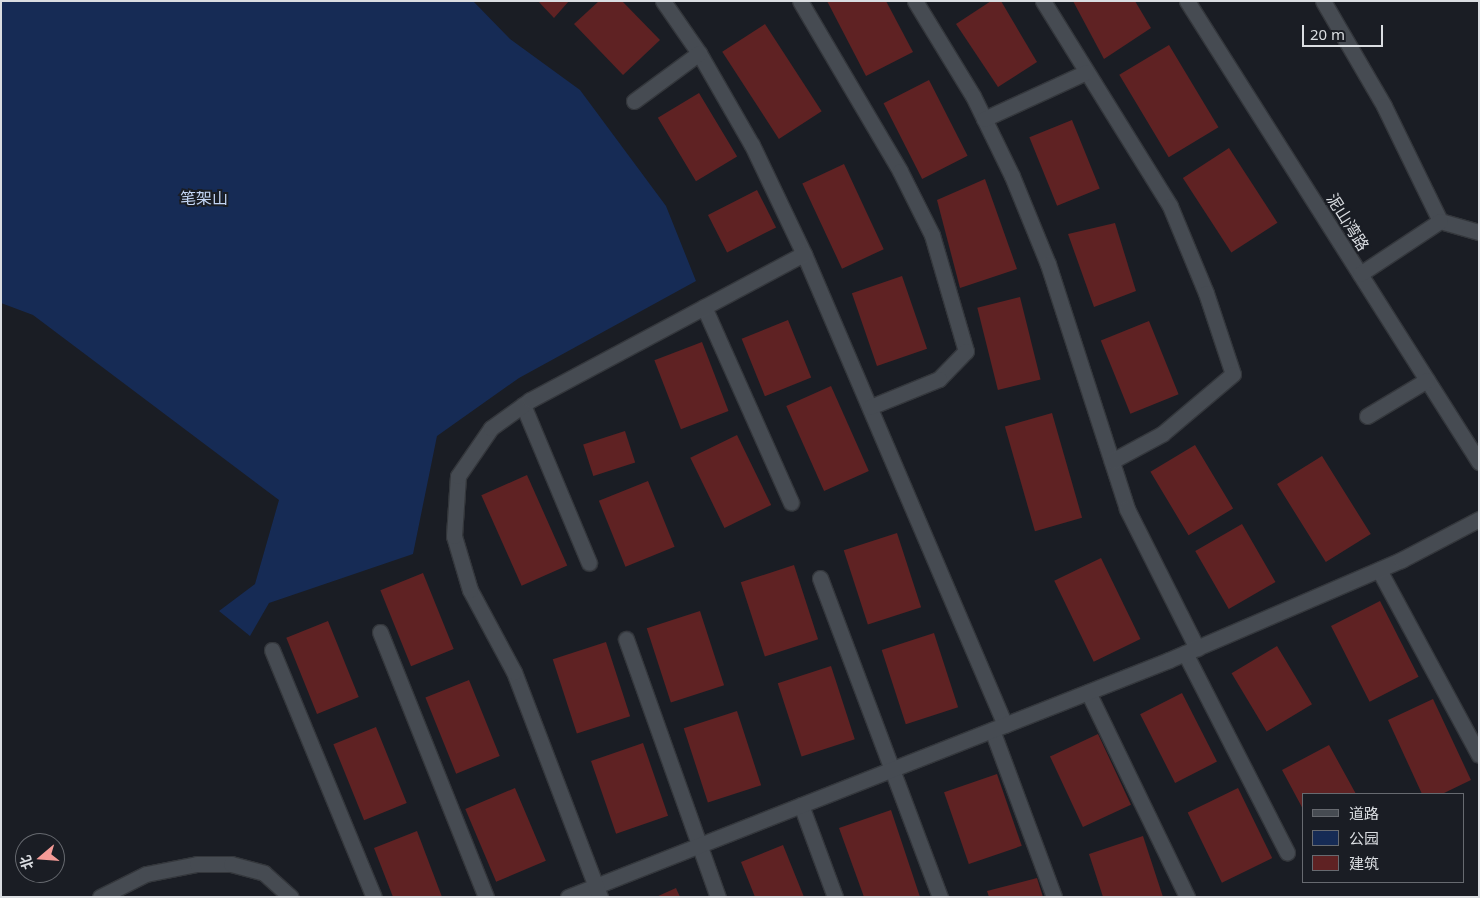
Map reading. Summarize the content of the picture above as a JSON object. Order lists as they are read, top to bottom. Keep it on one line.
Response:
{"streets":{"street":["泥山湾路"]},"parks":["笔架山"],"legend":["道路","公园","建筑"],"scale_bar":"20 m","north":"left"}
